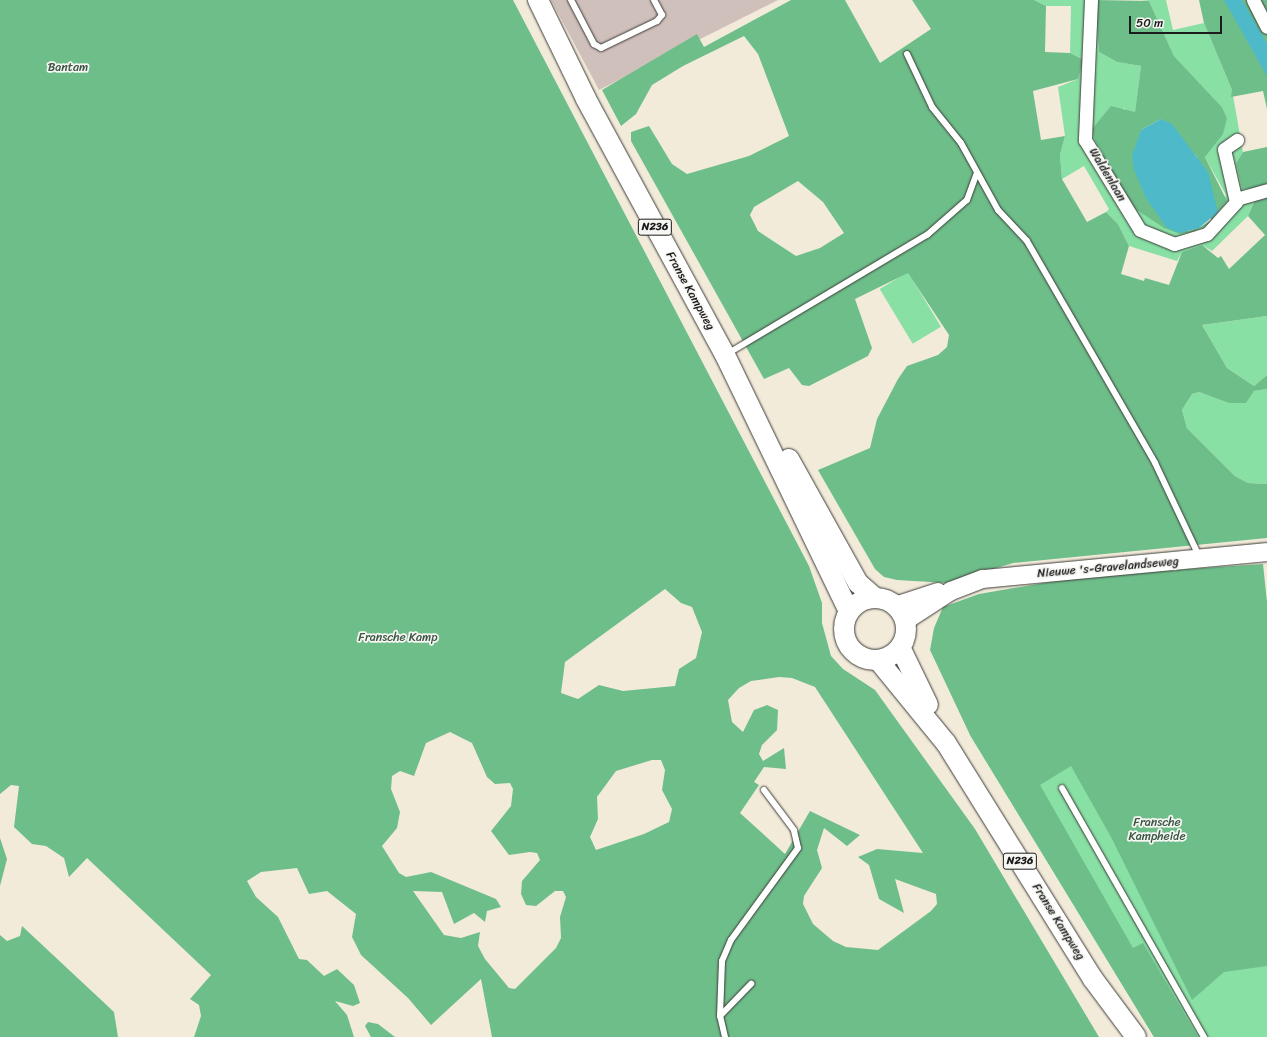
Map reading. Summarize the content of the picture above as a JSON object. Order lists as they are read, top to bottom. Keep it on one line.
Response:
{"streets":{"main road":["N236","Franse Kampweg","Nieuwe 's-Gravelandseweg"],"street":["Waldenlaan"]},"crossings":[["N236","Franse Kampweg"],["N236","Nieuwe 's-Gravelandseweg"],["Franse Kampweg","Nieuwe 's-Gravelandseweg"]],"parks":["Bantam","Fransche Kamp","Fransche Kampheide"],"scale_bar":"50 m"}
